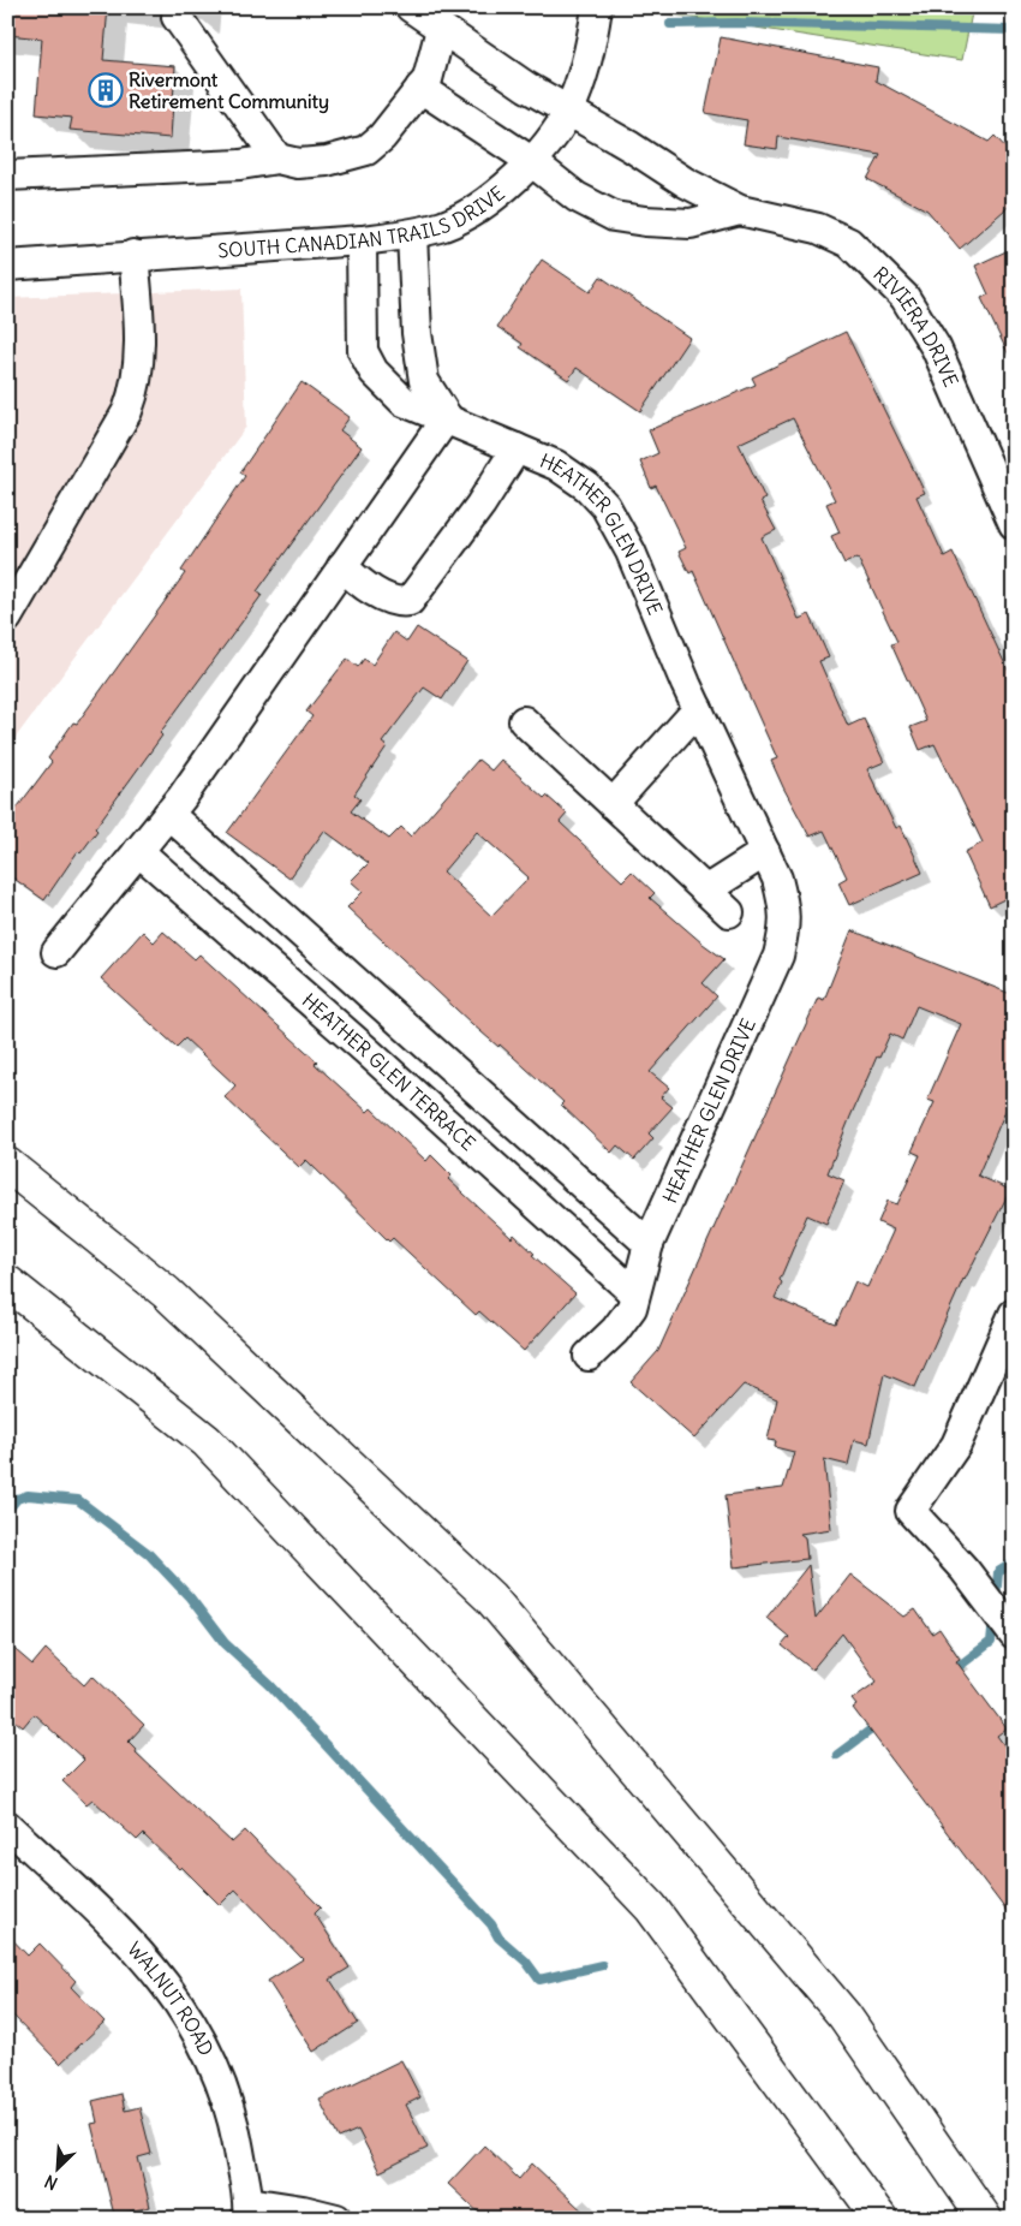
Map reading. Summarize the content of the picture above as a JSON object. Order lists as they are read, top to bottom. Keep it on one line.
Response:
{"streets":{"street":["SOUTH CANADIAN TRAILS DRIVE","RIVIERA DRIVE","HEATHER GLEN DRIVE","HEATHER GLEN TERRACE","WALNUT ROAD"]},"crossings":[["SOUTH CANADIAN TRAILS DRIVE","RIVIERA DRIVE"],["SOUTH CANADIAN TRAILS DRIVE","HEATHER GLEN DRIVE"],["HEATHER GLEN DRIVE","HEATHER GLEN TERRACE"]],"places":{"building":["Rivermont Retirement Community"]},"north":"bottom left"}
